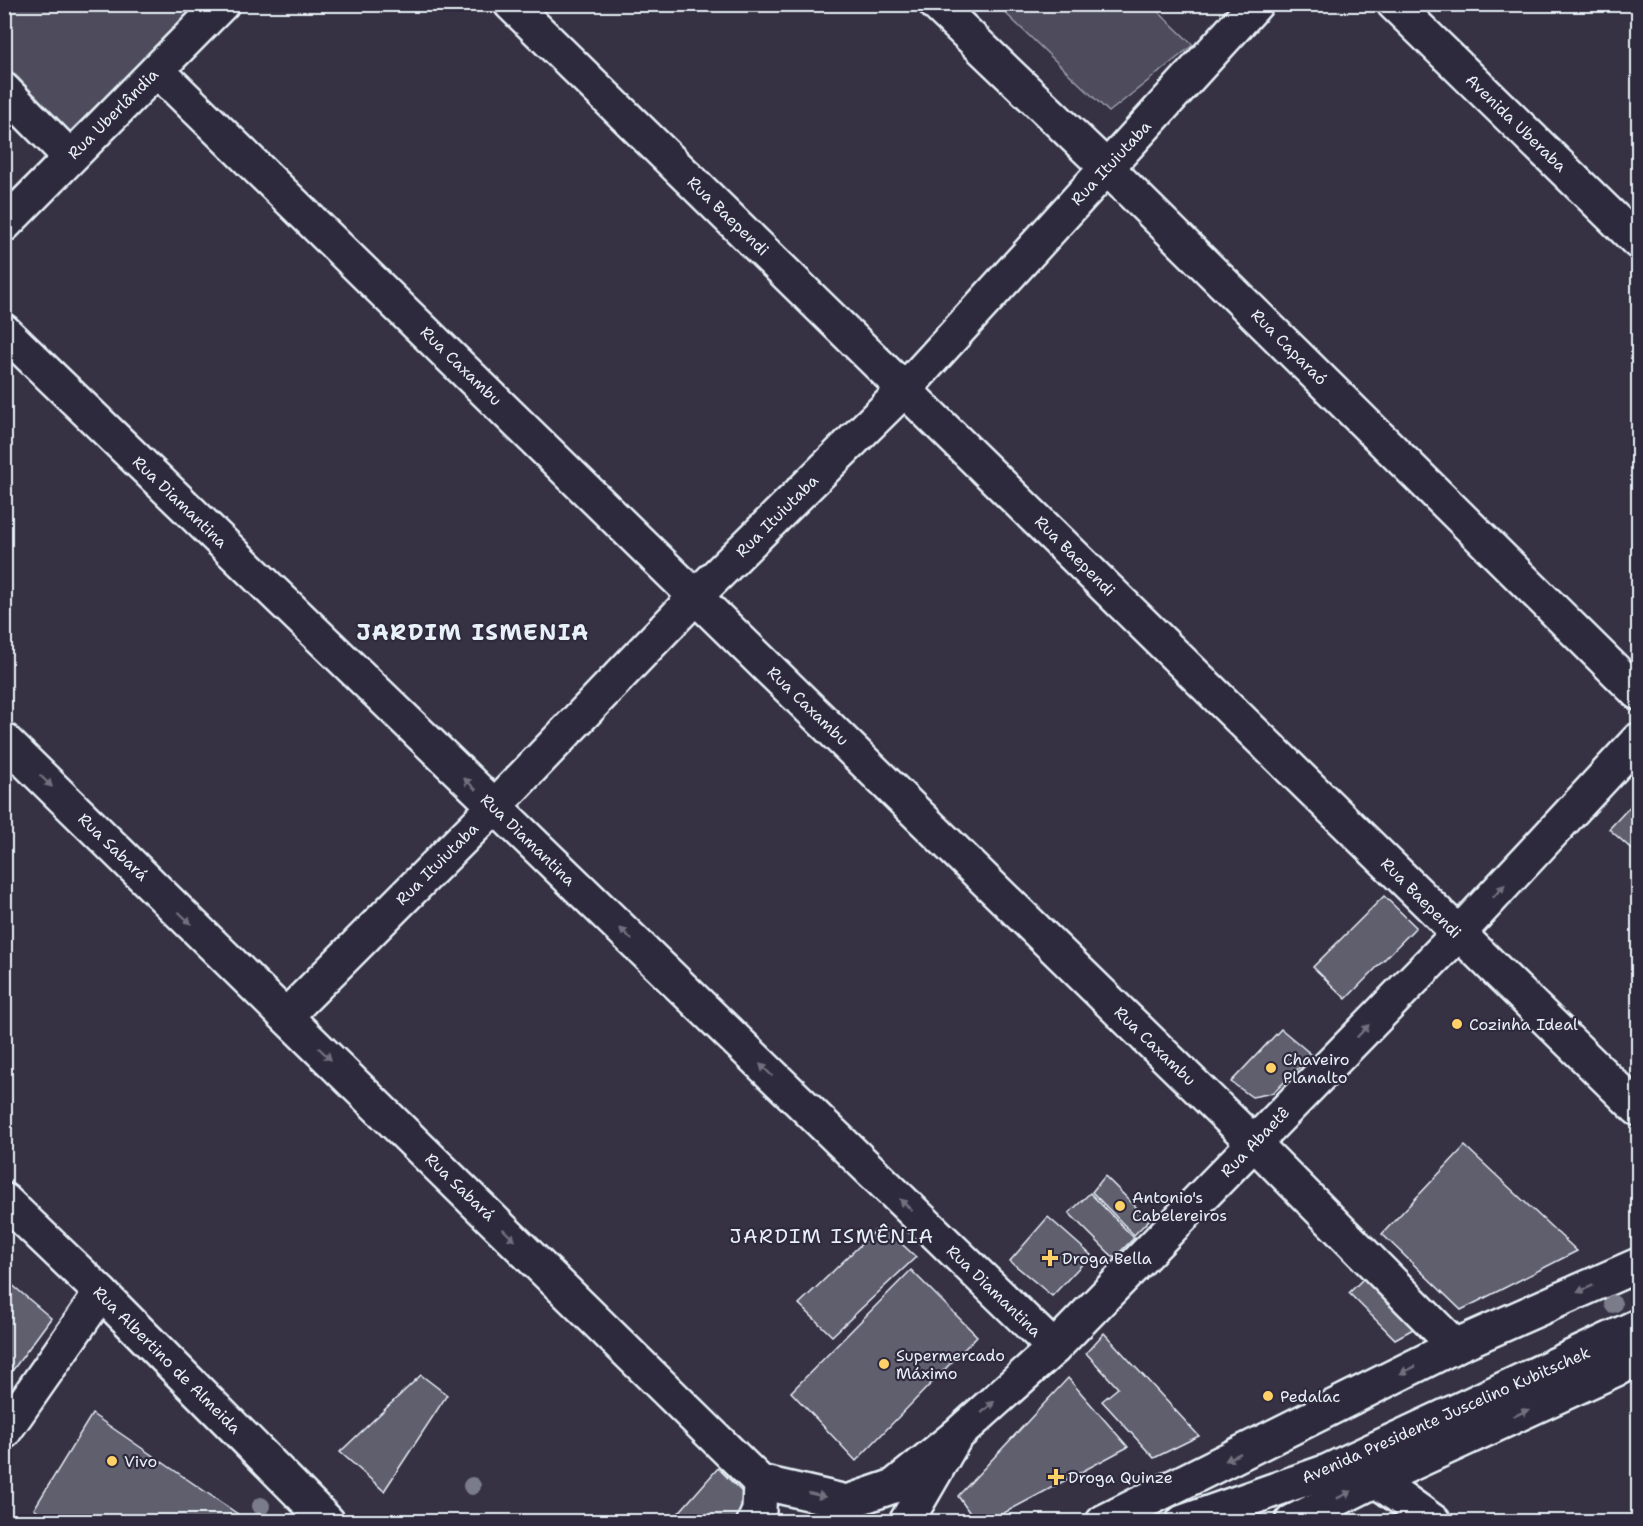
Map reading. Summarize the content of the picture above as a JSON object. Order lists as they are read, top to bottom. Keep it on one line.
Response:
{"streets":{"street":["Rua Uberlândia","Avenida Uberaba","Rua Ituiutaba","Rua Baependi","Rua Caparaó","Rua Caxambu","Rua Diamantina","Rua Sabará","Rua Abaetê","Rua Albertino de Almeida","Avenida Presidente Juscelino Kubitschek"]},"crossings":[["Rua Uberlândia","Rua Caxambu"],["Rua Ituiutaba","Rua Baependi"],["Rua Ituiutaba","Rua Caparaó"],["Rua Ituiutaba","Rua Caxambu"],["Rua Ituiutaba","Rua Diamantina"],["Rua Ituiutaba","Rua Sabará"],["Rua Baependi","Rua Abaetê"],["Rua Caxambu","Rua Abaetê"],["Rua Diamantina","Rua Abaetê"]],"one_way":["Rua Diamantina","Rua Sabará","Rua Abaetê"],"districts":["JARDIM ISMENIA","JARDIM ISMÊNIA"],"places":{"other":["Cozinha Ideal","Chaveiro Planalto","Antonio's Cabelereiros","Supermercado Máximo","Pedalac","Vivo"],"health":["Droga Bella","Droga Quinze"]}}
